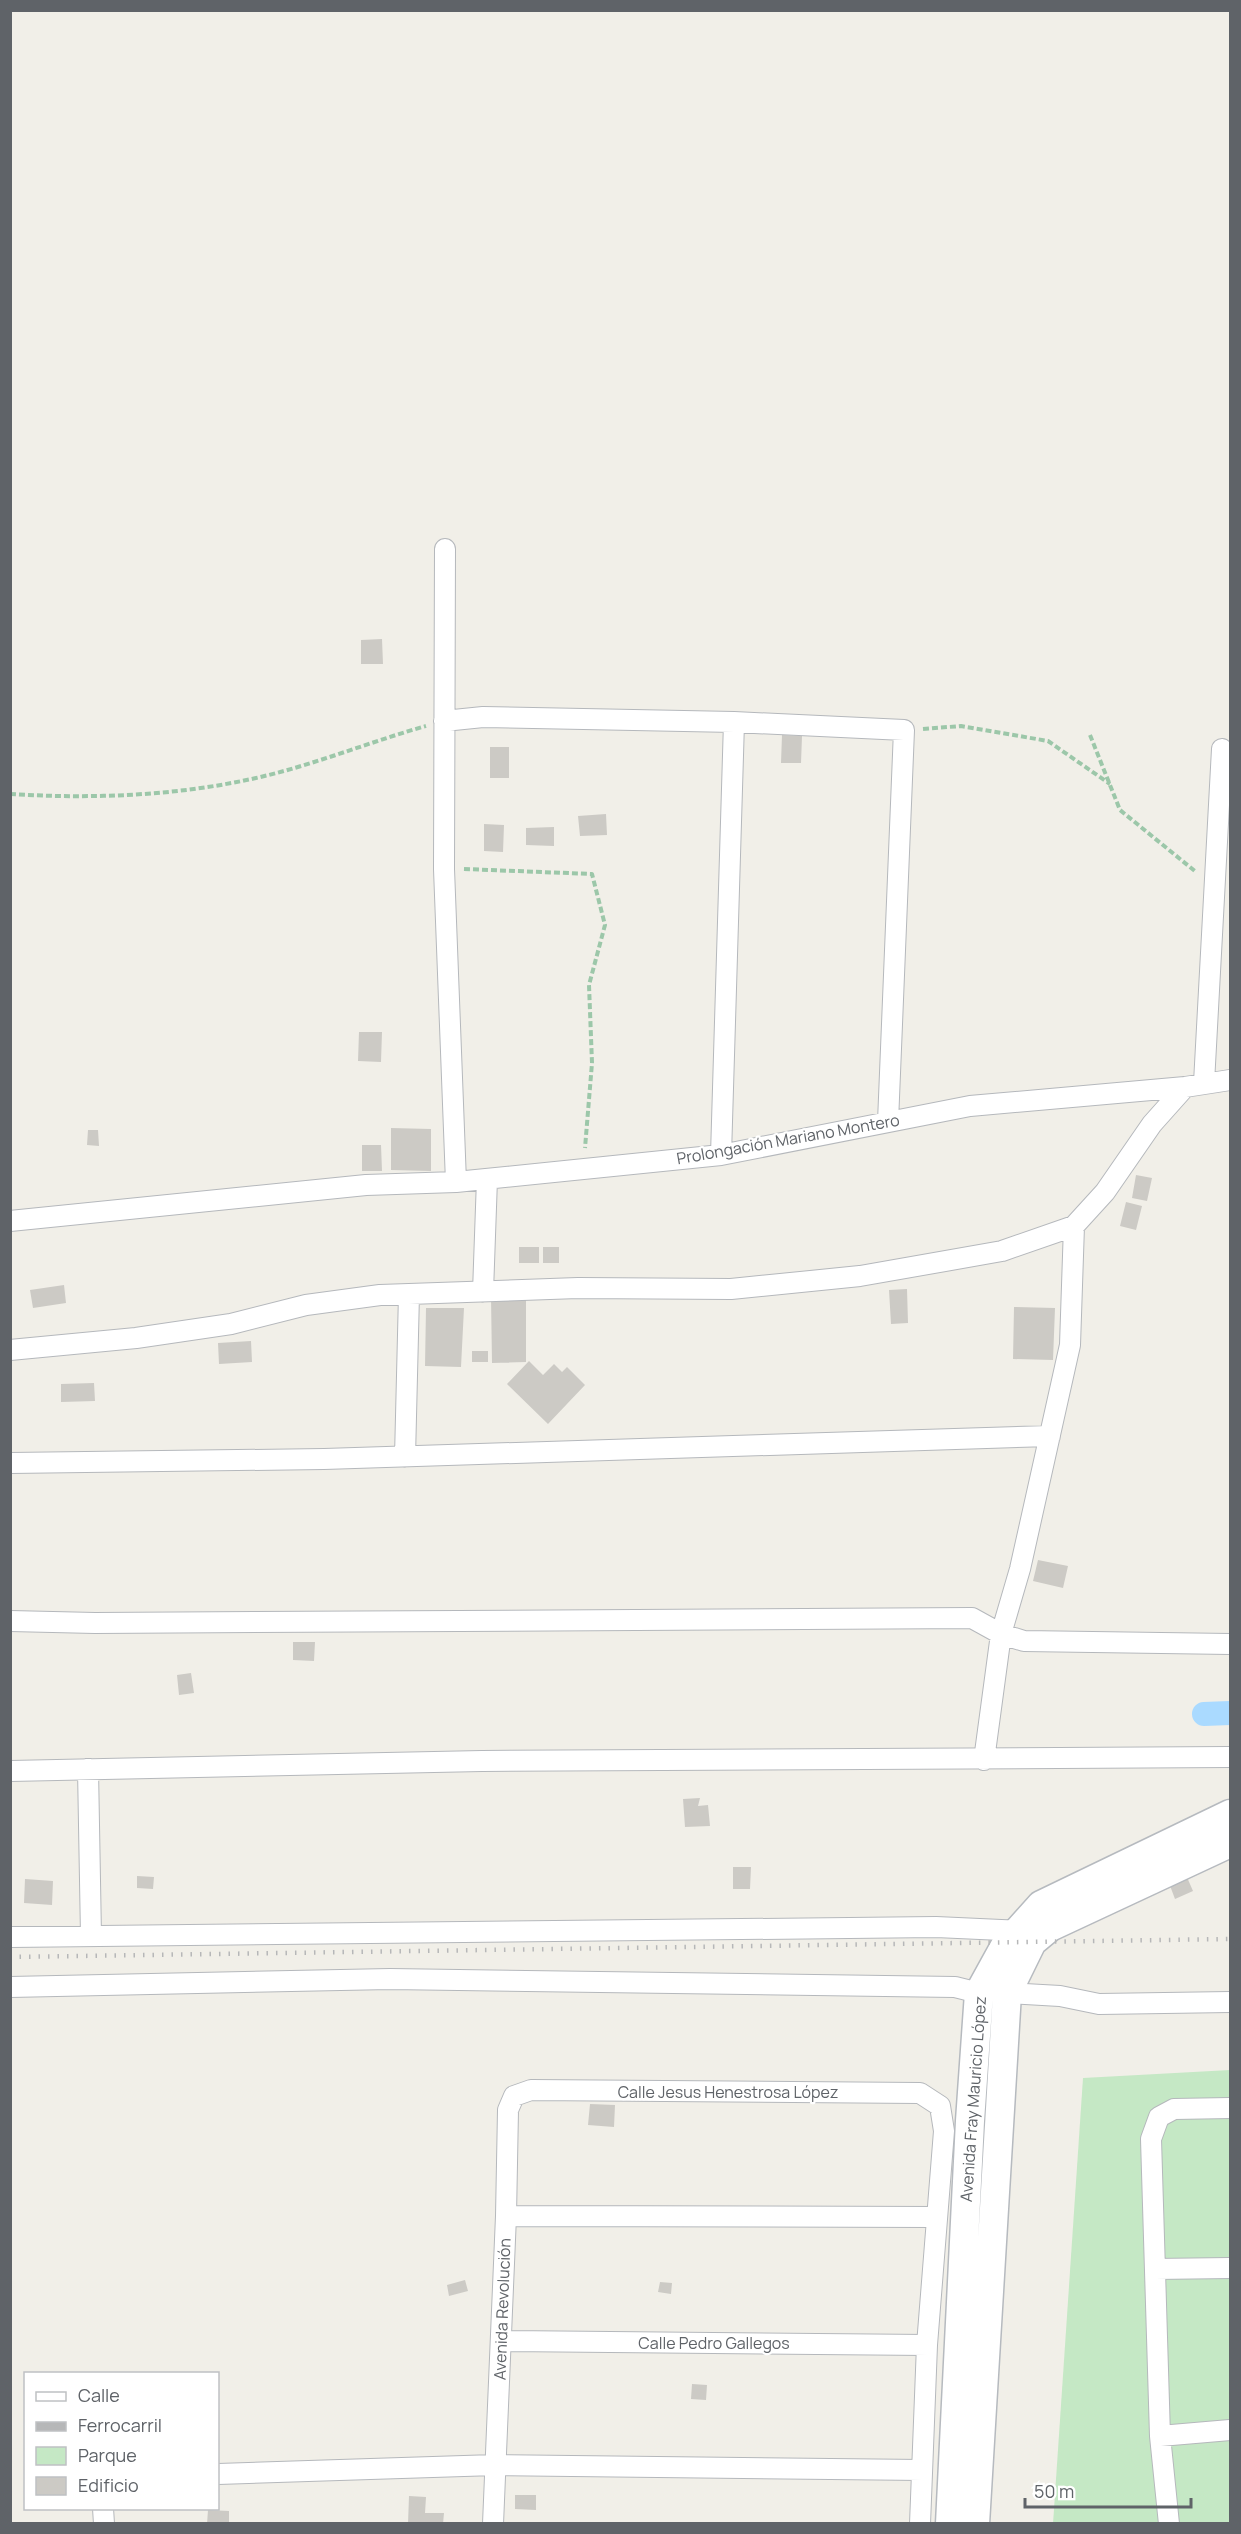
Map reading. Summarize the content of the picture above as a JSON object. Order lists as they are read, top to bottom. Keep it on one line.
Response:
{"streets":{"street":["Prolongación Mariano Montero","Calle Jesus Henestrosa López","Avenida Fray Mauricio López","Avenida Revolución","Calle Pedro Gallegos"]},"crossings":[["Calle Jesus Henestrosa López","Avenida Revolución"],["Avenida Revolución","Calle Pedro Gallegos"]],"legend":["Calle","Ferrocarril","Parque","Edificio"],"scale_bar":"50 m"}
